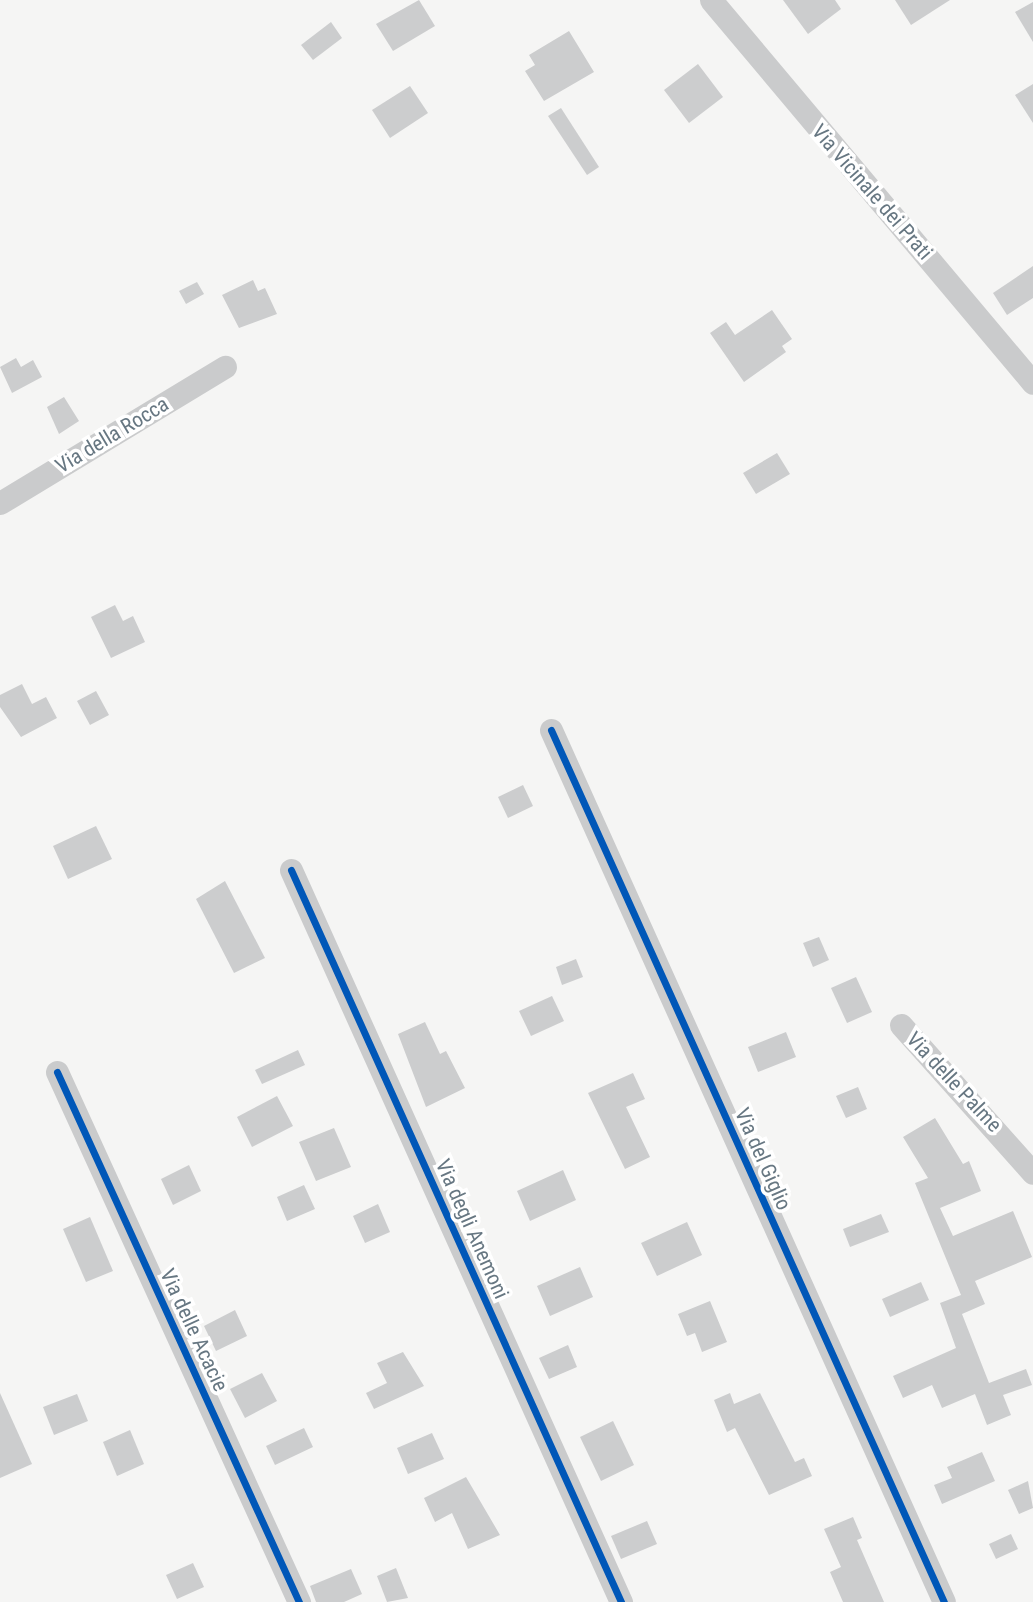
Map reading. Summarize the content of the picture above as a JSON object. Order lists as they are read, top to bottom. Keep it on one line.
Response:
{"streets":{"street":["Via Vicinale dei Prati","Via della Rocca","Via delle Palme","Via del Giglio","Via degli Anemoni","Via delle Acacie"]}}
